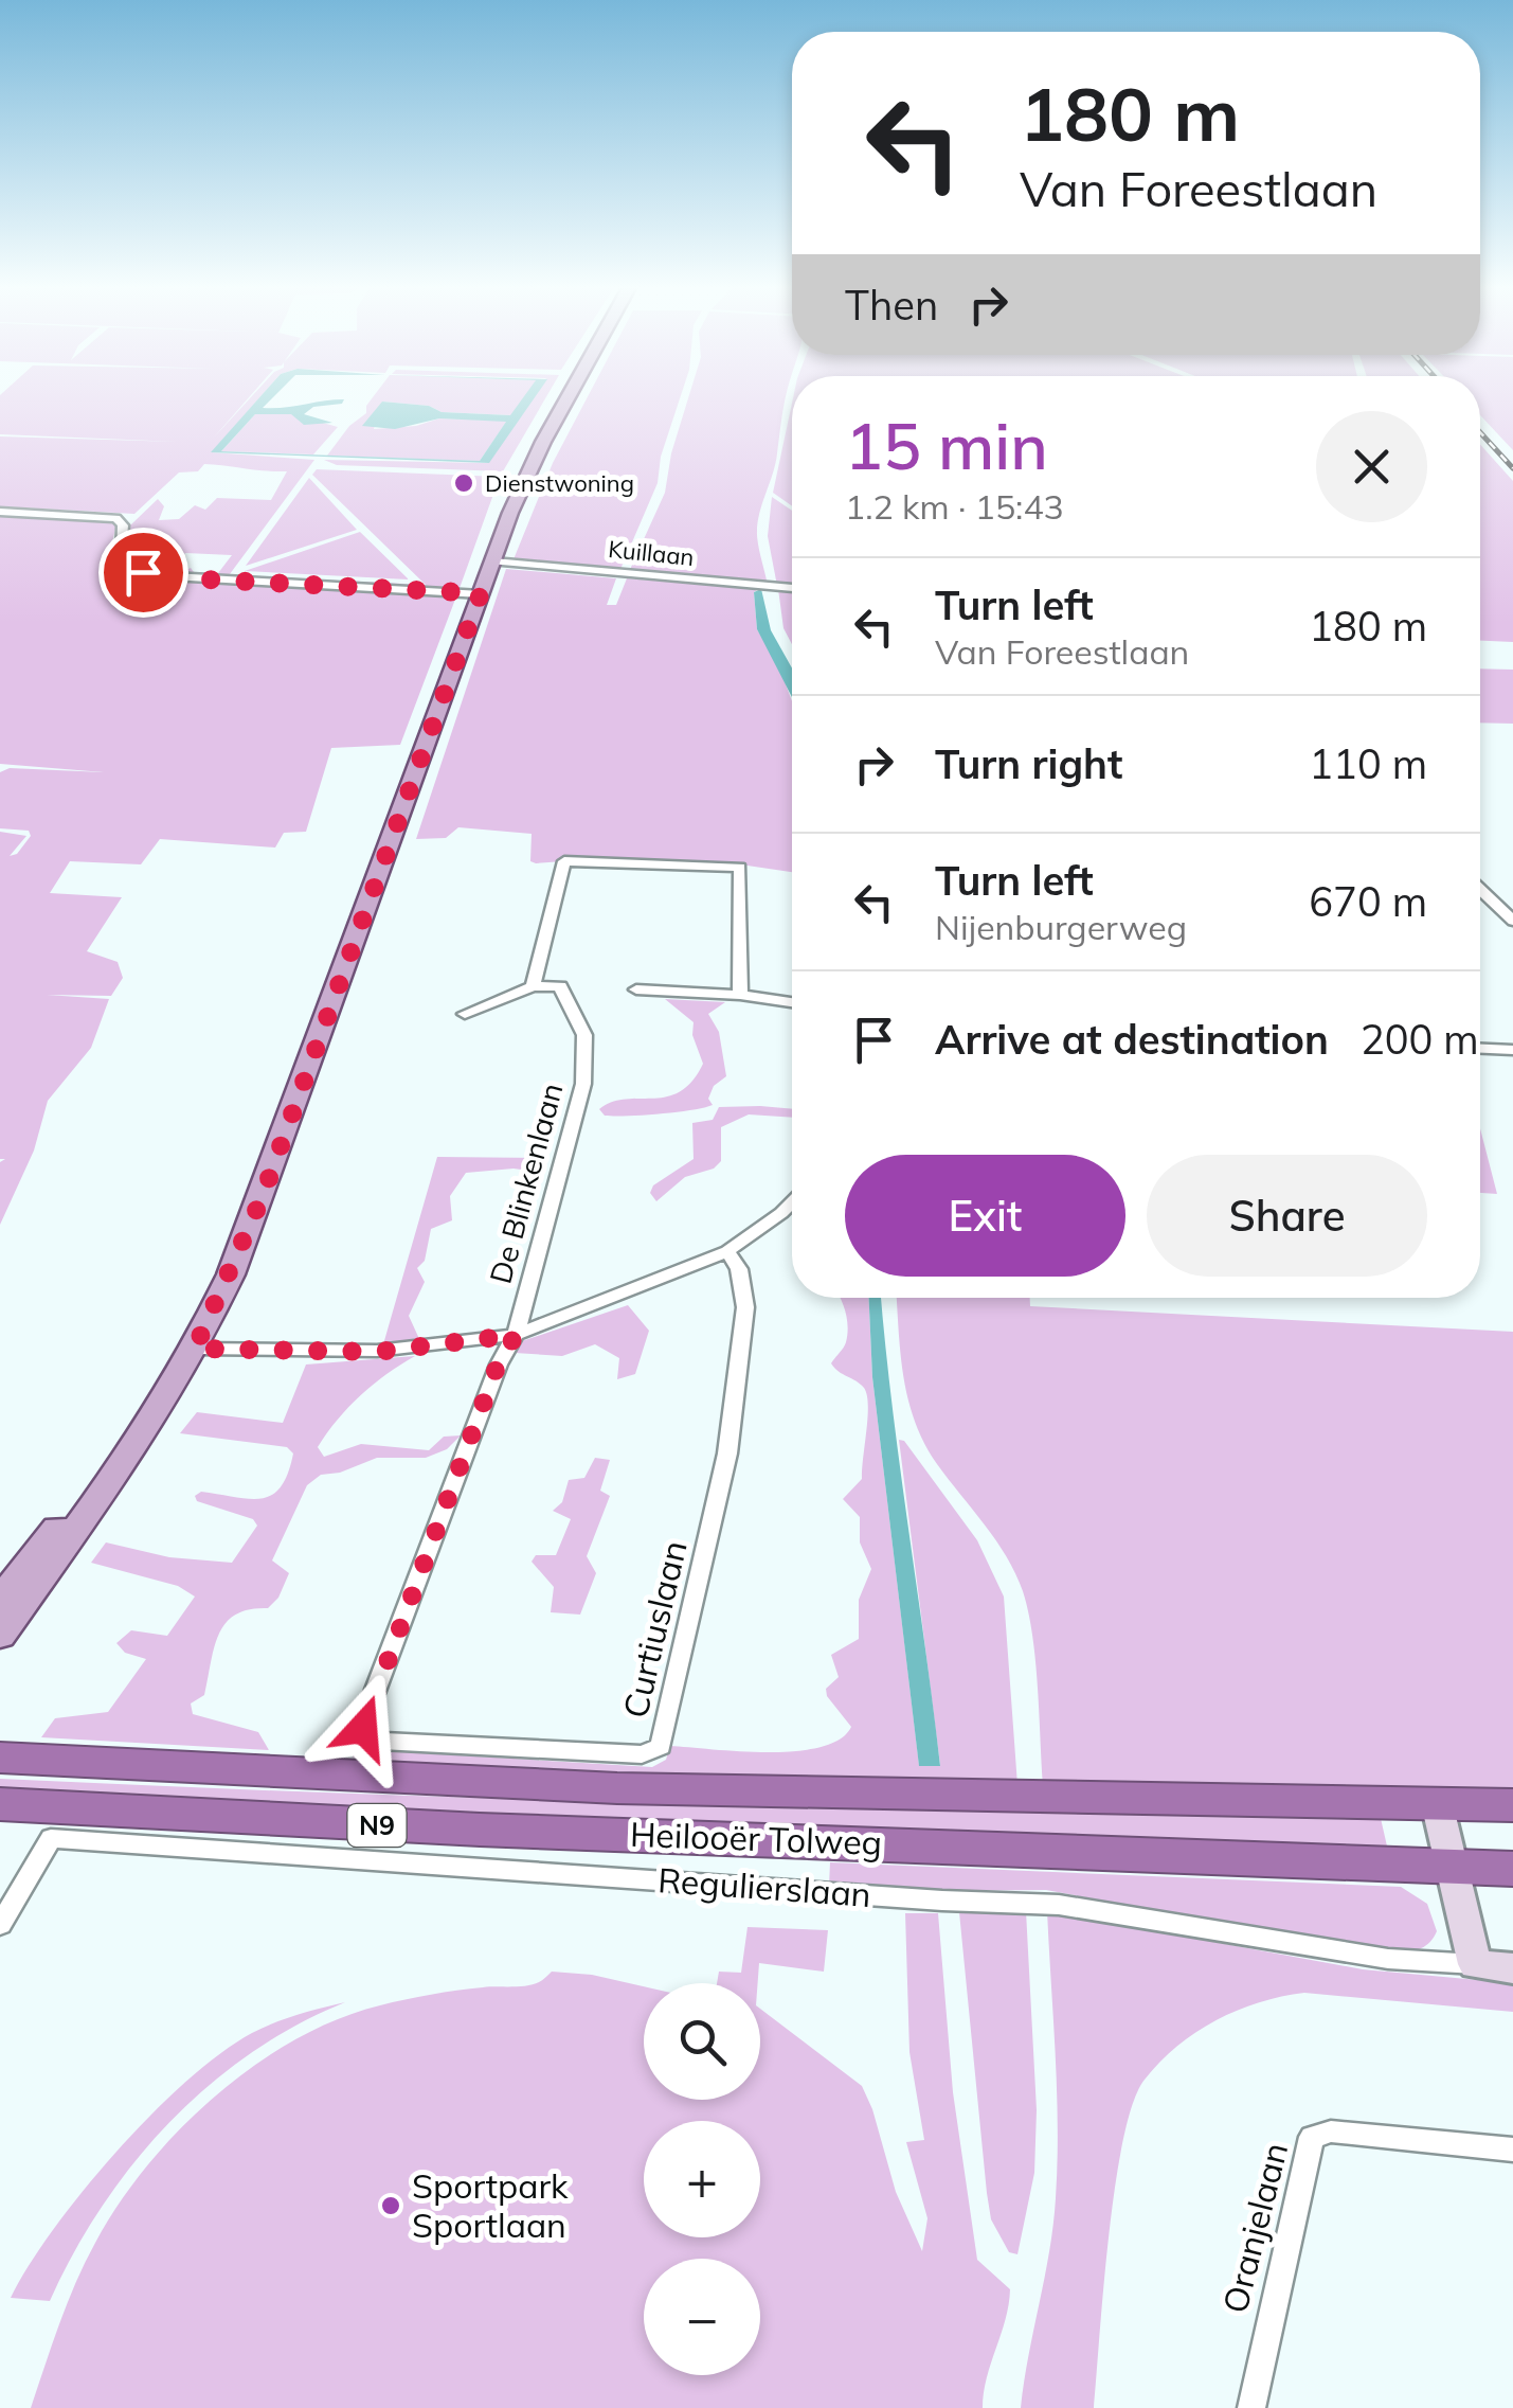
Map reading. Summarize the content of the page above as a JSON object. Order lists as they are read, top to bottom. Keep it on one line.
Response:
{"streets":{"highway":["N9","Heilooër Tolweg"],"street":["Kuillaan","De Blinkenlaan","Curtiuslaan","Regulierslaan","Oranjelaan"]},"crossings":[["De Blinkenlaan","Curtiuslaan"]],"places":["Dienstwoning","Sportpark Sportlaan"],"page":{"turn":["180 m","Van Foreestlaan"],"then":"Then","heading":["15 min","1.2 km · 15:43"],"list":[{"name":"Turn left","note":"Van Foreestlaan","value":"180 m"},{"name":"Turn right","value":"110 m"},{"name":"Turn left","note":"Nijenburgerweg","value":"670 m"},{"name":"Arrive at destination","value":"200 m"}],"buttons":["Exit","Share"],"map_buttons":["+","−"]}}
